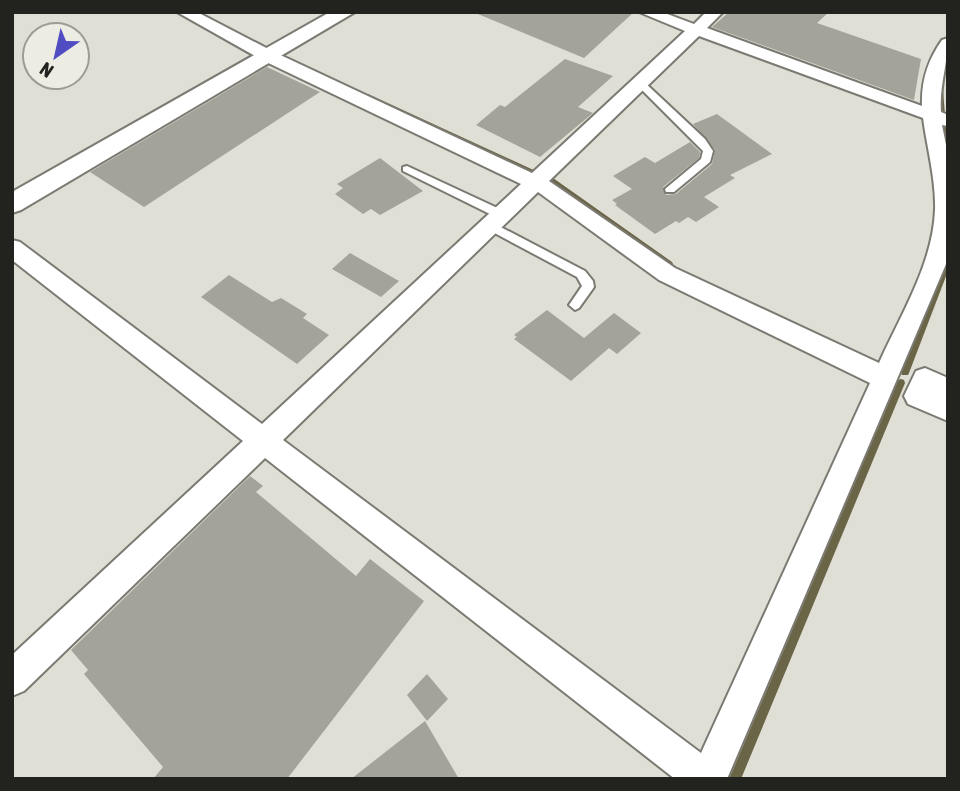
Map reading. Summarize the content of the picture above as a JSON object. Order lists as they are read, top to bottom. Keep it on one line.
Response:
{"north":"bottom left"}
